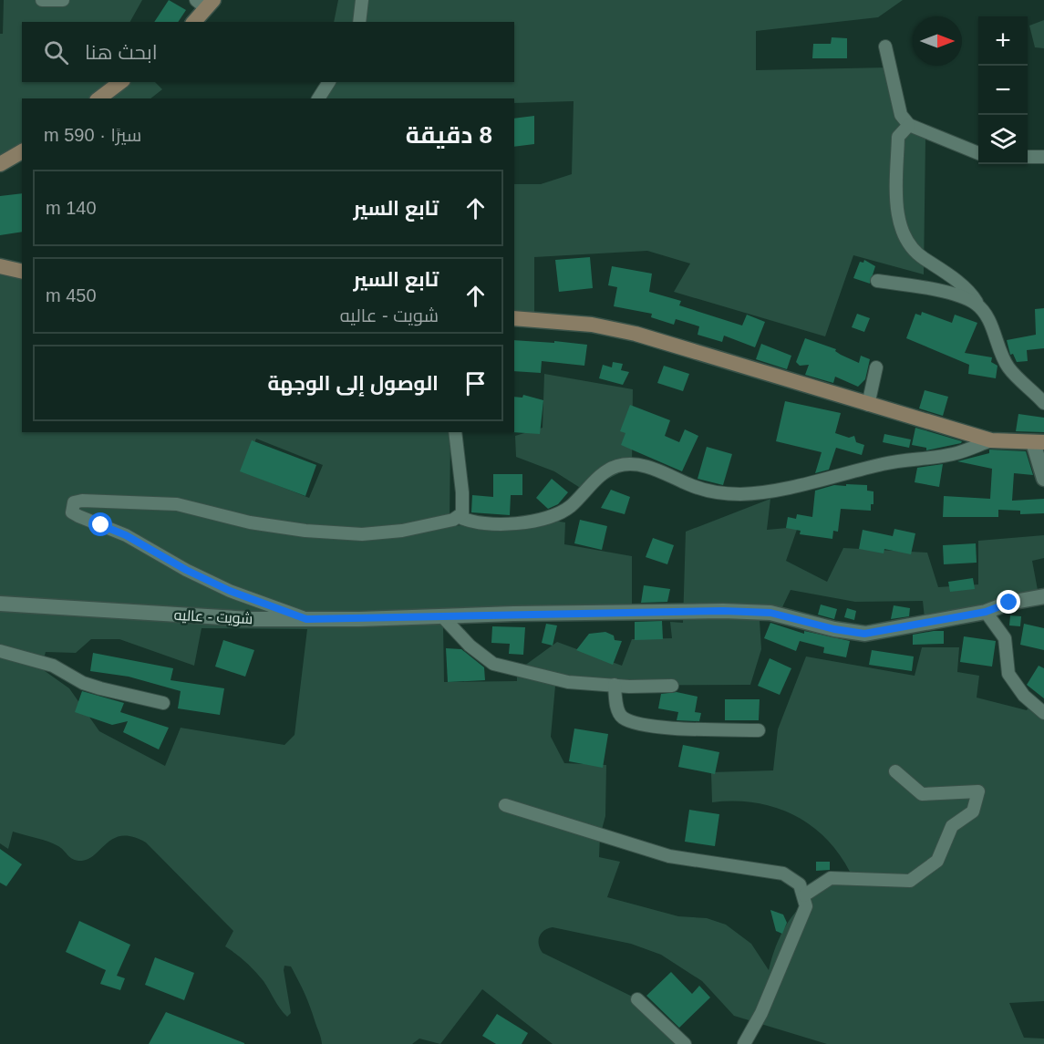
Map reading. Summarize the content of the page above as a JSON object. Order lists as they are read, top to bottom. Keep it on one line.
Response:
{"streets":{"street":["شويت - عاليه"]},"north":"right","page":{"map_buttons":["+","−"],"search":"ابحث هنا","heading":["8 دقيقة","سيرًا · 590 m"],"list":[["تابع السير","140 m"],["تابع السير","شويت - عاليه","450 m"],"الوصول إلى الوجهة"]}}
